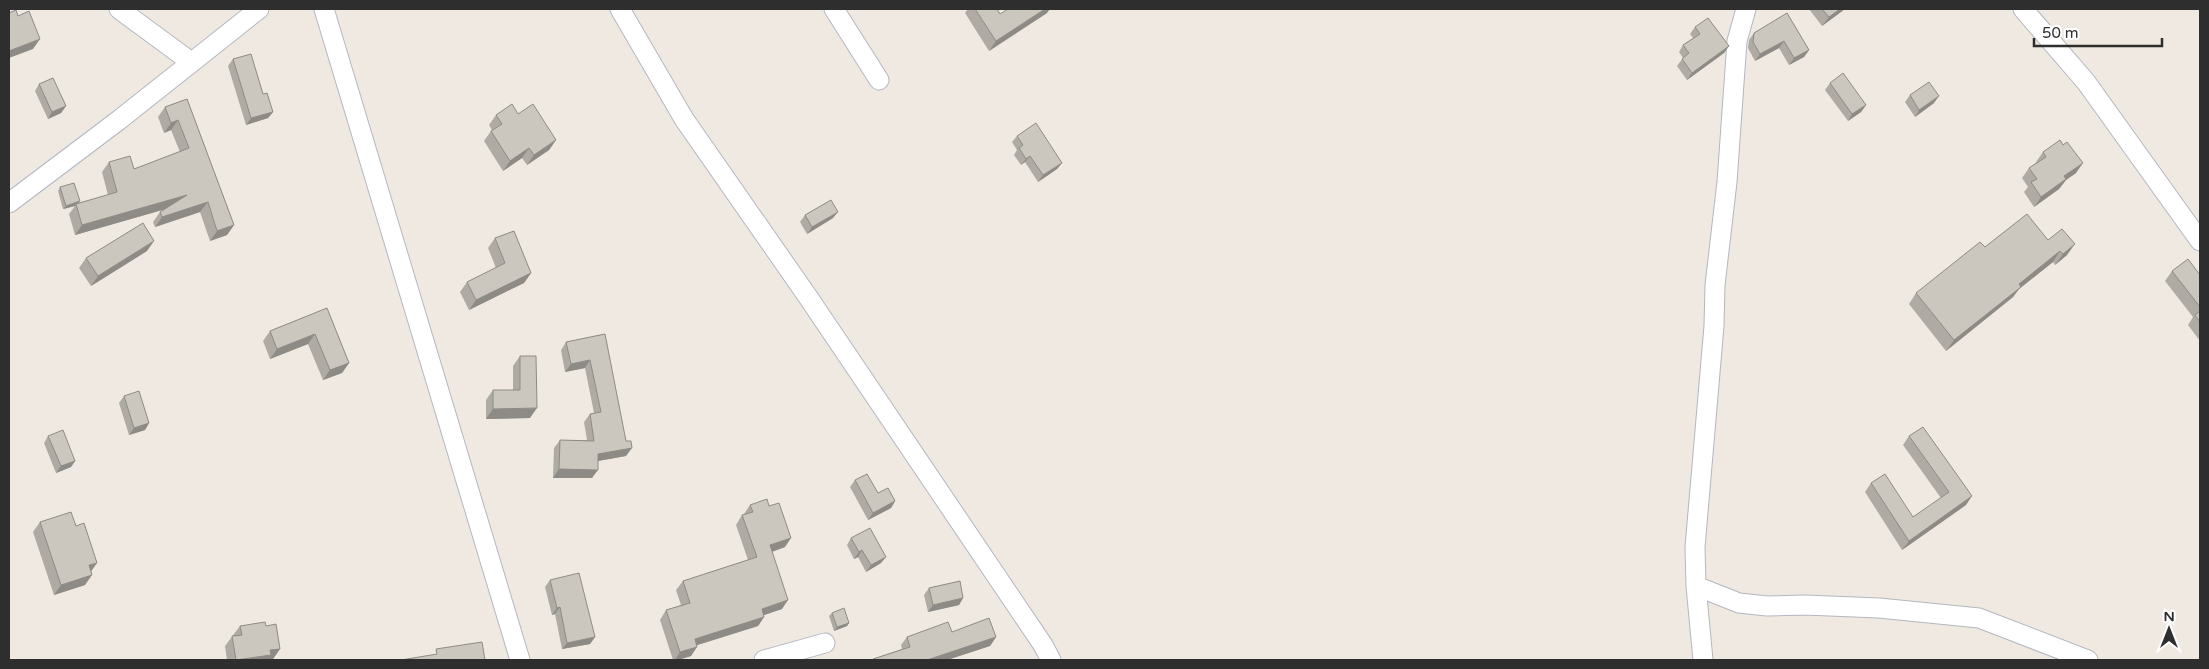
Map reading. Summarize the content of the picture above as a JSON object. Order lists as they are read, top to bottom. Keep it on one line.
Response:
{"scale_bar":"50 m","north":"top"}
